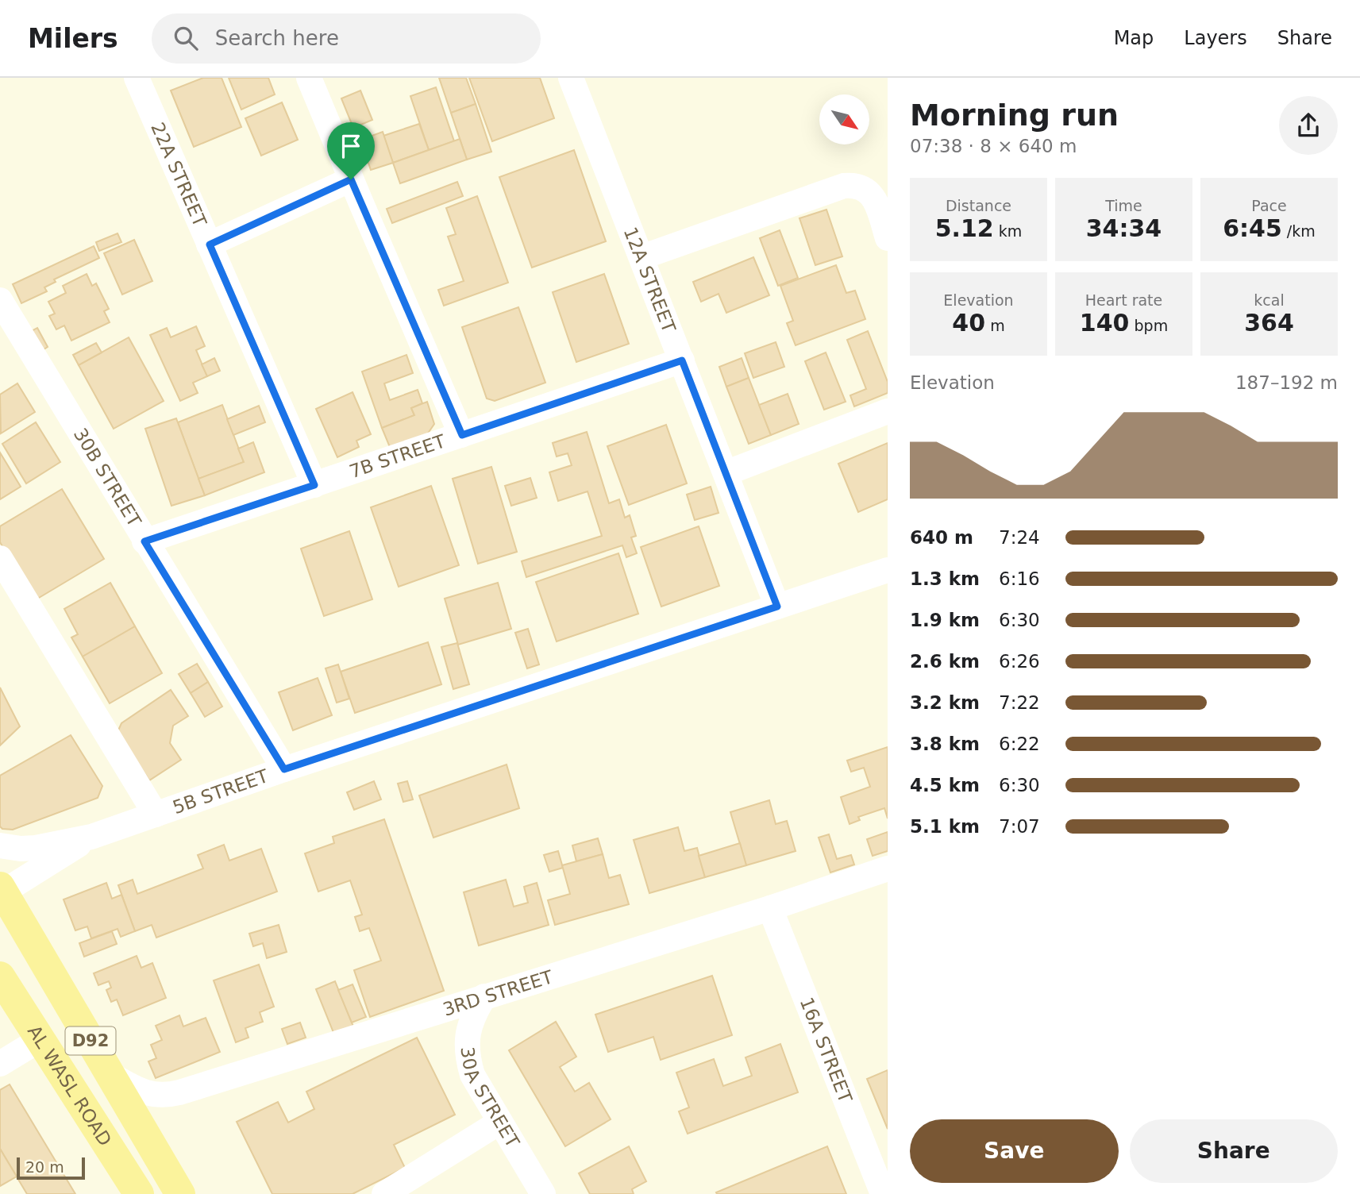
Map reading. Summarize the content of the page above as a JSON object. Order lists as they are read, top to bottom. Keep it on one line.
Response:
{"streets":{"main road":["D92","AL WASL ROAD"],"street":["22A STREET","12A STREET","7B STREET","30B STREET","5B STREET","3RD STREET","16A STREET","30A STREET"]},"crossings":[["22A STREET","7B STREET"],["12A STREET","7B STREET"],["12A STREET","5B STREET"],["7B STREET","30B STREET"],["30B STREET","5B STREET"],["5B STREET","D92"],["3RD STREET","D92"],["3RD STREET","16A STREET"],["3RD STREET","30A STREET"]],"scale_bar":"20 m","north":"bottom right","page":{"header":"Milers","search":"Search here","nav":["Map","Layers","Share"],"heading":["Morning run","07:38 · 8 × 640 m"],"stats":[["Distance","5.12 km"],["Time","34:34"],["Pace","6:45 /km"],["Elevation","40 m"],["Heart rate","140 bpm"],["kcal","364"]],"chart":["Elevation","187–192 m"],"list":[{"name":"640 m","note":"7:24"},{"name":"1.3 km","note":"6:16"},{"name":"1.9 km","note":"6:30"},{"name":"2.6 km","note":"6:26"},{"name":"3.2 km","note":"7:22"},{"name":"3.8 km","note":"6:22"},{"name":"4.5 km","note":"6:30"},{"name":"5.1 km","note":"7:07"}],"buttons":["Save","Share"],"scale":"20 m"}}
